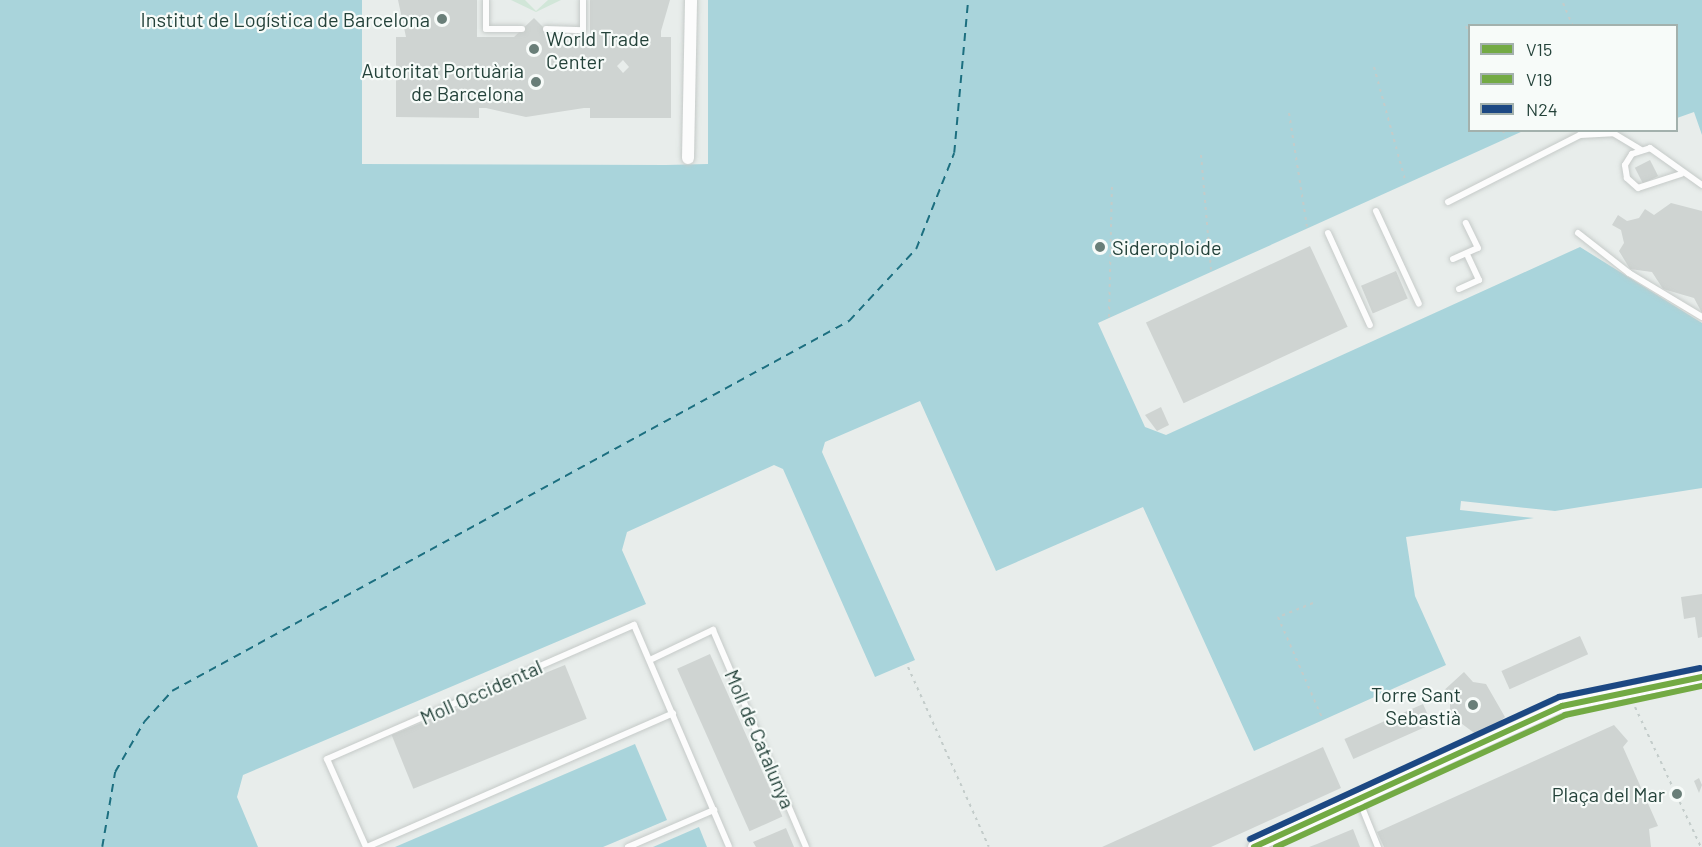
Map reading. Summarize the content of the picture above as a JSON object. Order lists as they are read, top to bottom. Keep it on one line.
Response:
{"streets":{"lane":["Moll Occidental","Moll de Catalunya"]},"crossings":[["Moll Occidental","Moll de Catalunya"]],"places":["Institut de Logística de Barcelona","World Trade Center","Autoritat Portuària de Barcelona","Sideroploide","Torre Sant Sebastià","Plaça del Mar"],"lines":["transit line N24","transit line V15","transit line V19"],"legend":["V15","V19","N24"]}
